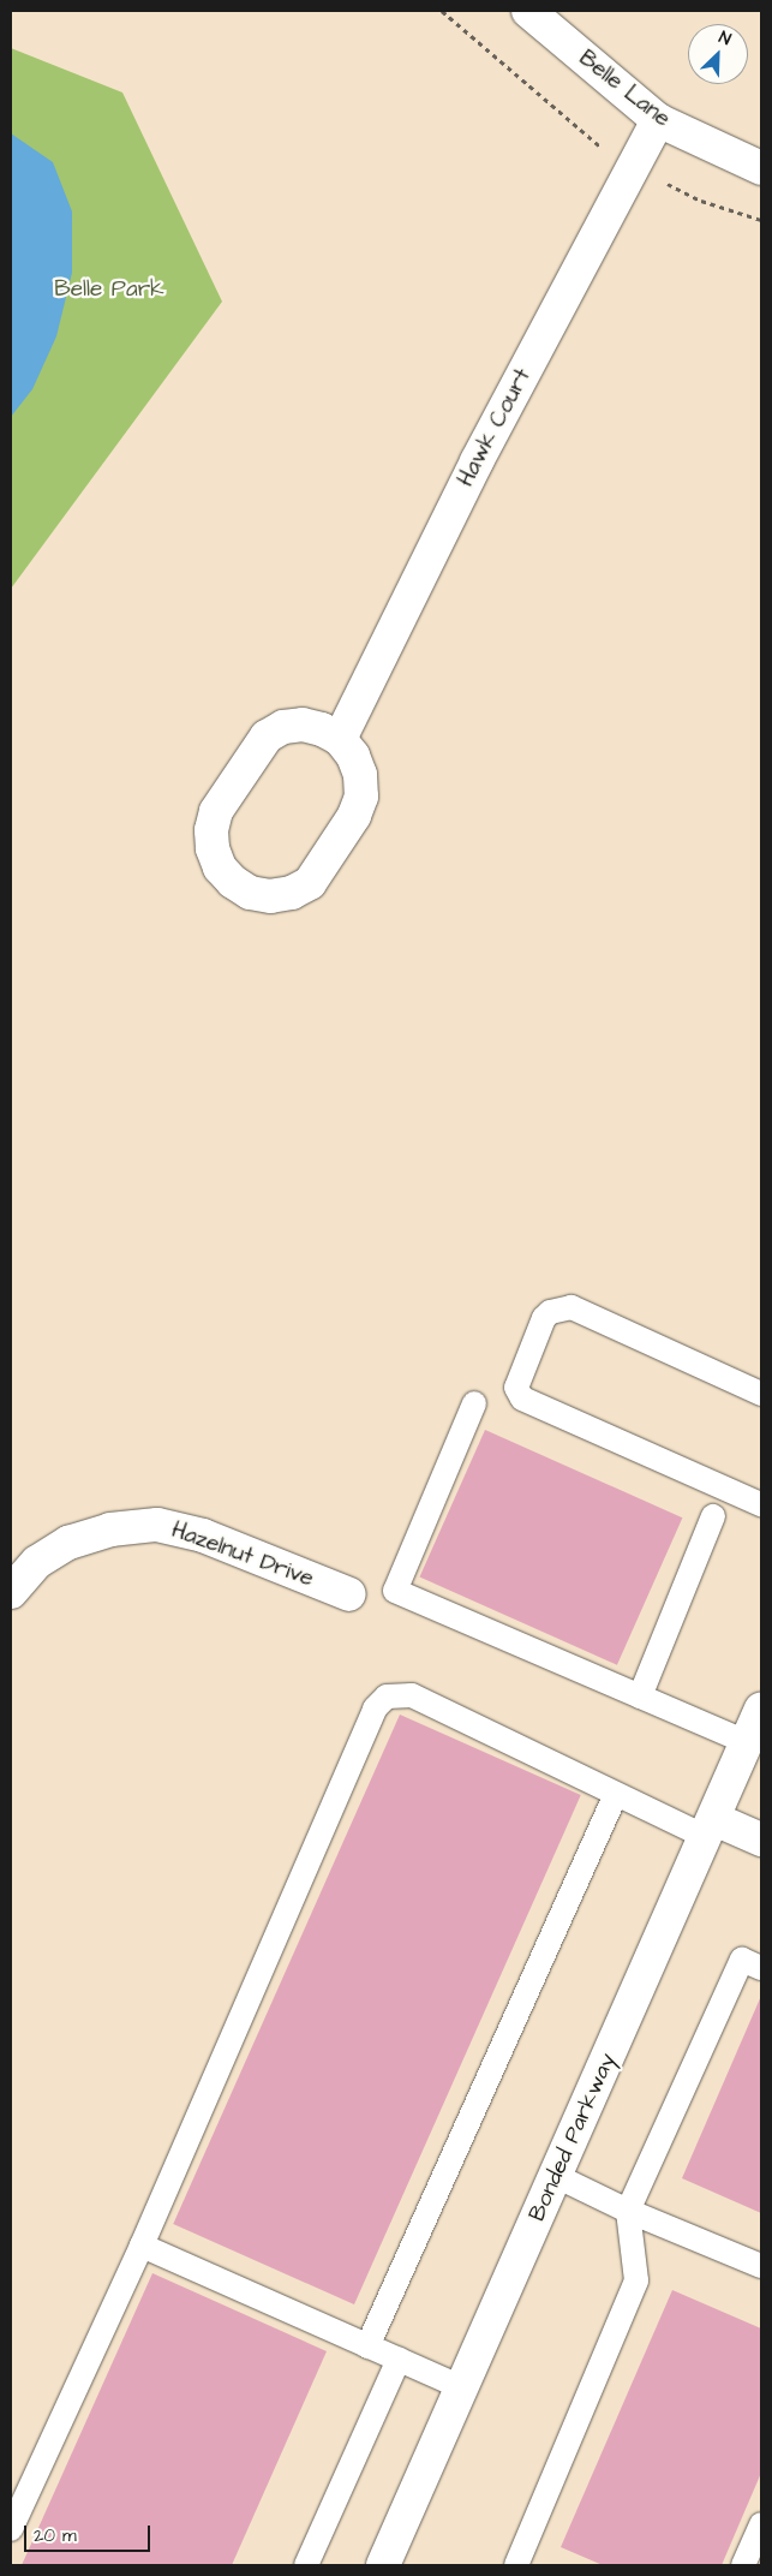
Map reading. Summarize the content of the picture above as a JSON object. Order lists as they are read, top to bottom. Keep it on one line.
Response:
{"streets":{"street":["Belle Lane","Hawk Court","Hazelnut Drive","Bonded Parkway"]},"crossings":[["Belle Lane","Hawk Court"]],"parks":["Belle Park"],"scale_bar":"20 m","north":"top right"}
